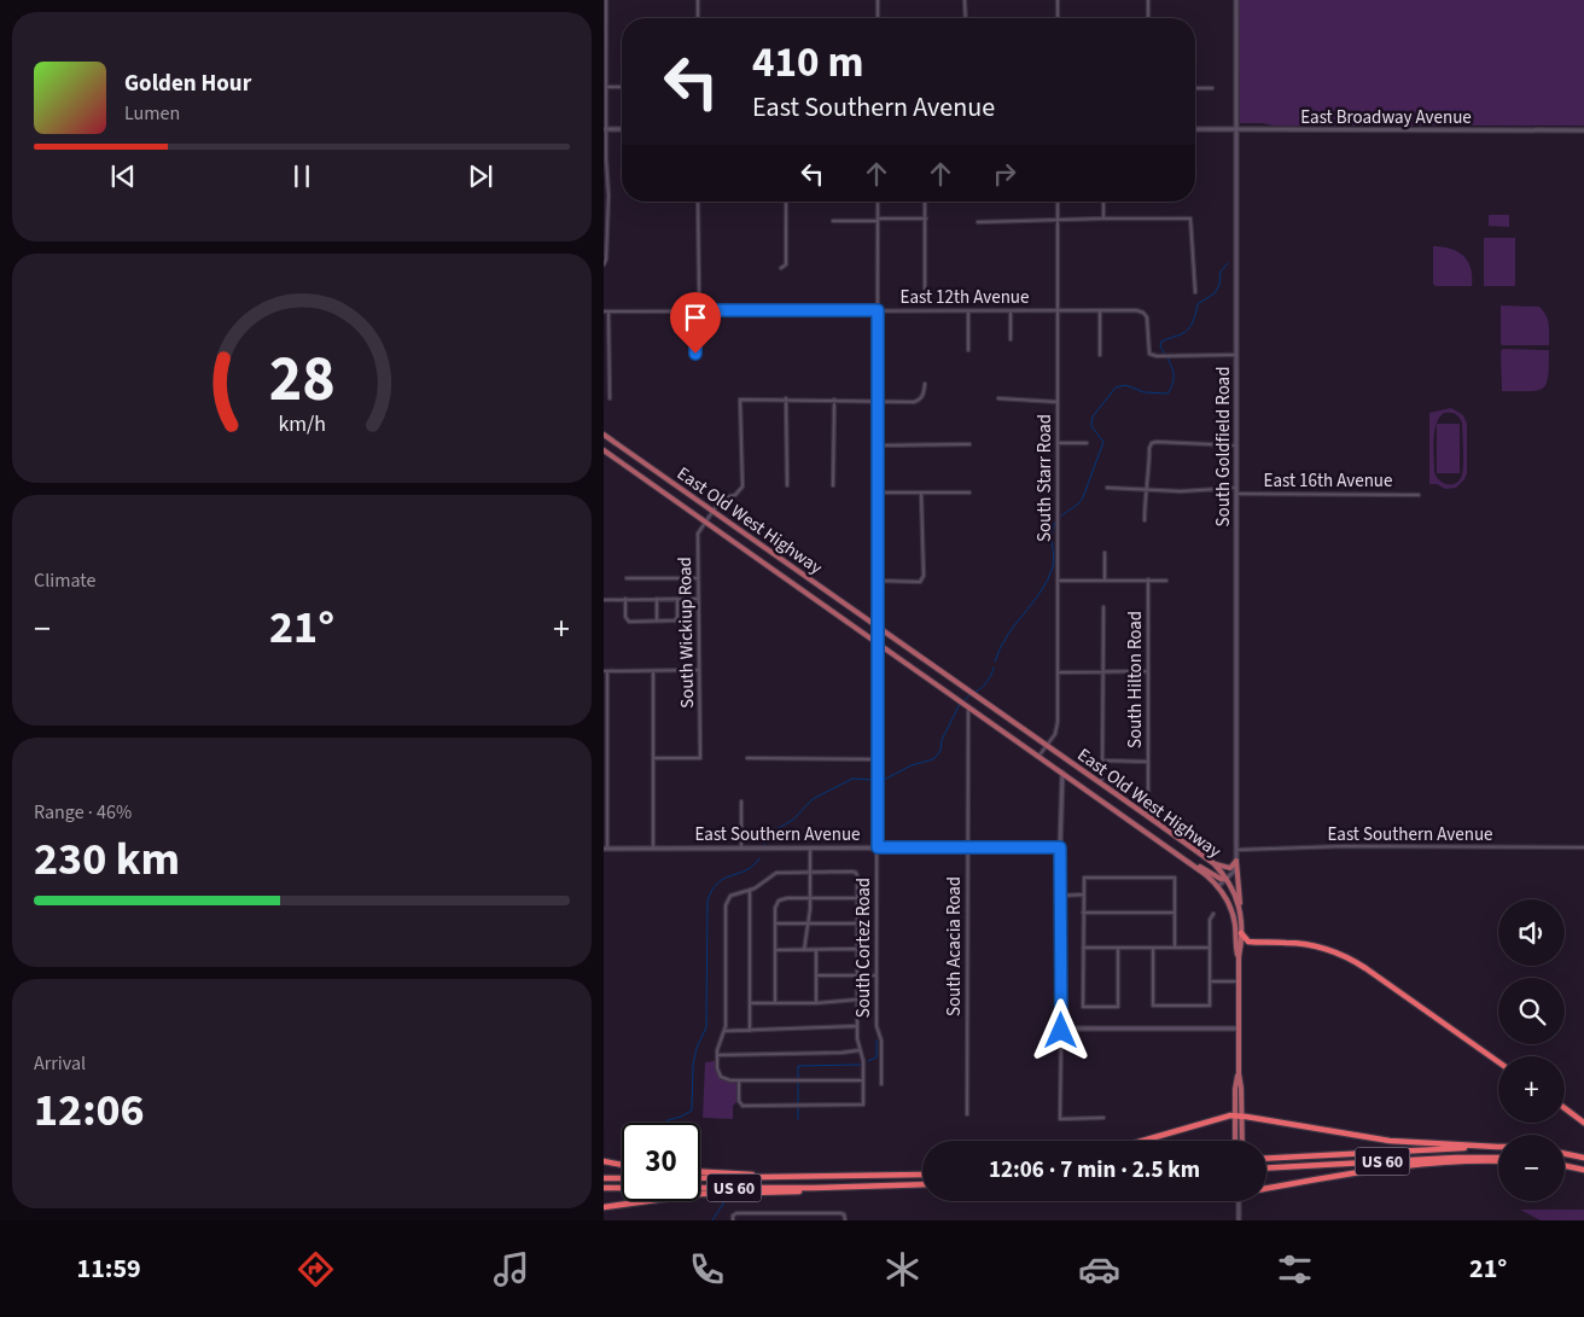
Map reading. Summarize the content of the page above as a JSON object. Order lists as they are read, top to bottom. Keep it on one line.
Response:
{"streets":{"highway":["US 60"],"main road":["East Broadway Avenue","South Goldfield Road","East Old West Highway","East Southern Avenue"],"street":["East 12th Avenue","South Starr Road","East 16th Avenue","South Wickiup Road","South Hilton Road","South Acacia Road","South Cortez Road"]},"crossings":[["East Broadway Avenue","South Goldfield Road"],["East 12th Avenue","South Goldfield Road"],["East 12th Avenue","South Starr Road"],["East 12th Avenue","South Cortez Road"],["South Goldfield Road","East 16th Avenue"],["South Goldfield Road","East Old West Highway"],["South Goldfield Road","East Southern Avenue"],["South Starr Road","East Old West Highway"],["East Old West Highway","South Wickiup Road"],["East Old West Highway","South Hilton Road"],["East Old West Highway","South Acacia Road"],["East Old West Highway","South Cortez Road"],["East Southern Avenue","South Acacia Road"],["East Southern Avenue","South Cortez Road"]],"page":{"turn":["410 m","East Southern Avenue"],"song":["Golden Hour","Lumen"],"tile":["Climate",["Range · 46%","230 km"],["Arrival","12:06"]],"heat":["−","21°","+"],"map_buttons":["+","−"],"limit":"30","trip":"12:06 · 7 min · 2.5 km","tabs":["11:59","21°"],"gauge":["28","km/h"]}}
